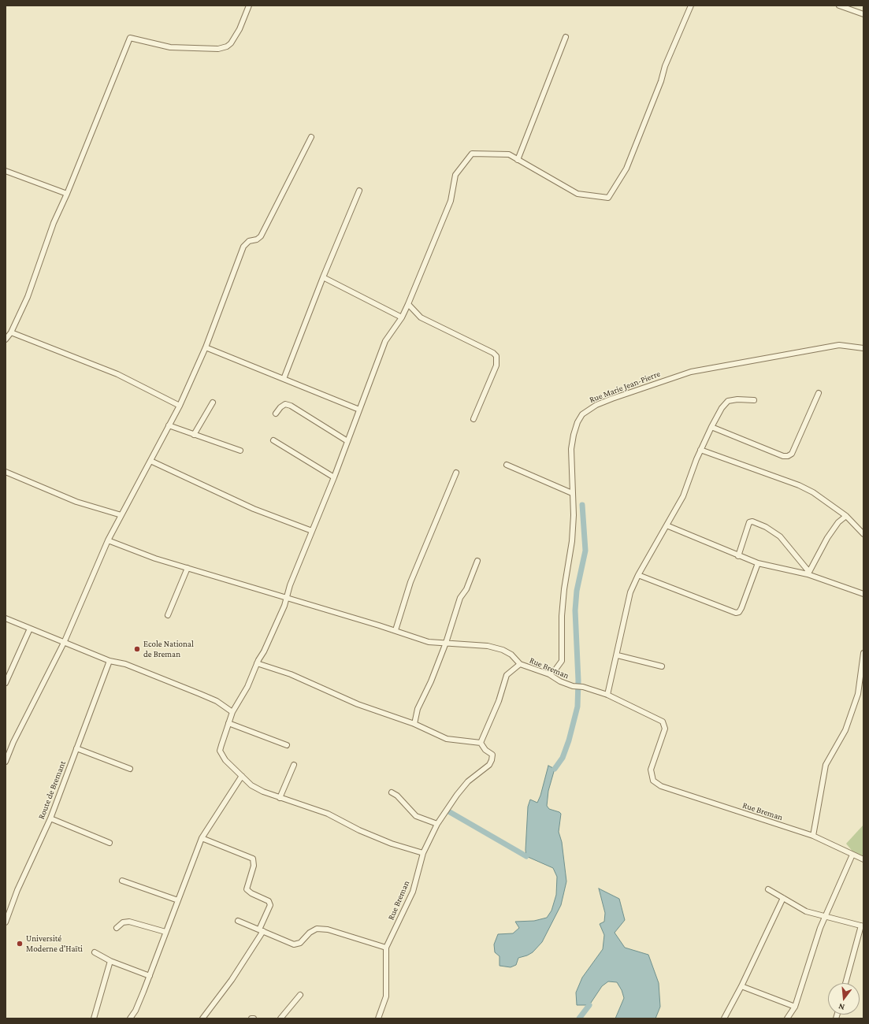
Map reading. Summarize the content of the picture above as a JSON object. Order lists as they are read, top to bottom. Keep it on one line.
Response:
{"streets":{"street":["Rue Marie Jean-Pierre","Rue Breman","Route de Bremant"]},"crossings":[["Rue Marie Jean-Pierre","Rue Breman"]],"places":["Ecole National de Breman","Université Moderne d'Haïti"],"north":"bottom"}
